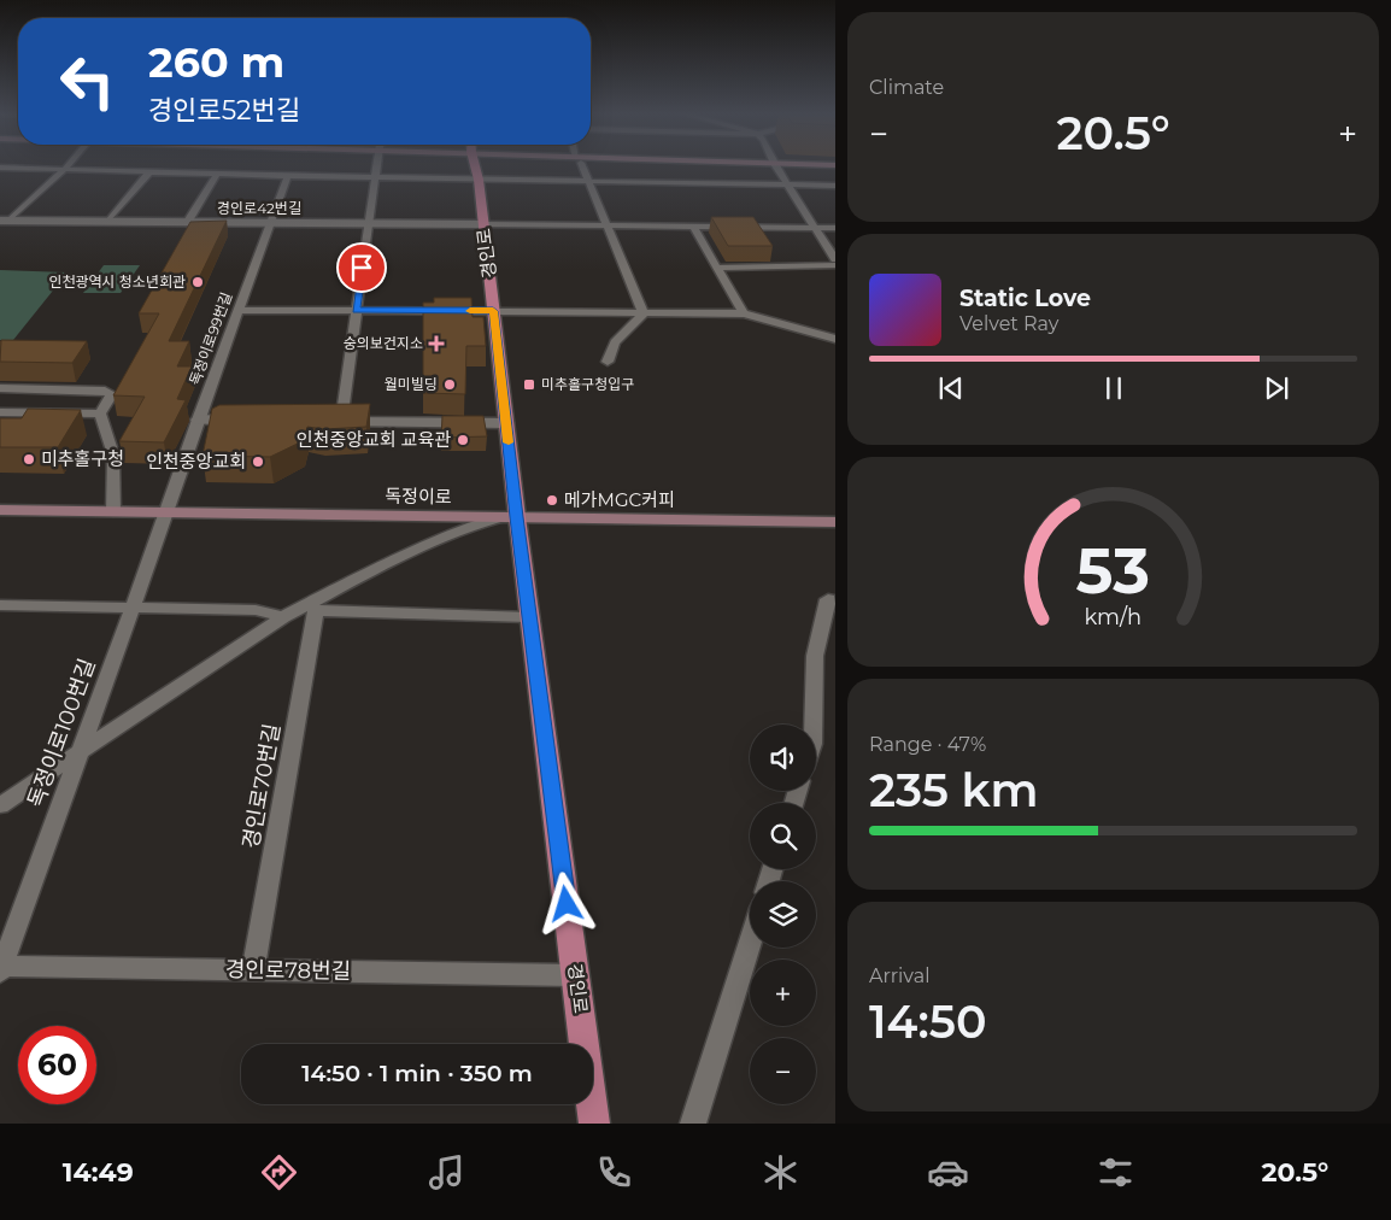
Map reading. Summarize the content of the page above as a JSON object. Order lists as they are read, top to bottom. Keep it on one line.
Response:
{"streets":{"main road":["경인로","독정이로"],"street":["경인로42번길"],"lane":["독정이로99번길","독정이로100번길","경인로70번길","경인로78번길"]},"crossings":[["경인로42번길","경인로"],["경인로42번길","독정이로99번길"],["경인로","독정이로"],["경인로","경인로78번길"],["독정이로99번길","독정이로"],["독정이로99번길","독정이로100번길"],["독정이로","독정이로100번길"],["독정이로100번길","경인로78번길"],["경인로70번길","경인로78번길"]],"places":{"other":["인천광역시 청소년회관","월미빌딩","인천중앙교회 교육관","미추홀구청","인천중앙교회","메가MGC커피"],"health":["숭의보건지소"],"transit":["미추홀구청입구"]},"page":{"tile":["Climate",["Range · 47%","235 km"],["Arrival","14:50"]],"turn":["260 m","경인로52번길"],"heat":["−","20.5°","+"],"song":["Static Love","Velvet Ray"],"map_buttons":["+","−"],"limit":"60","trip":"14:50 · 1 min · 350 m","tabs":["14:49","20.5°"],"gauge":["53","km/h"]}}
